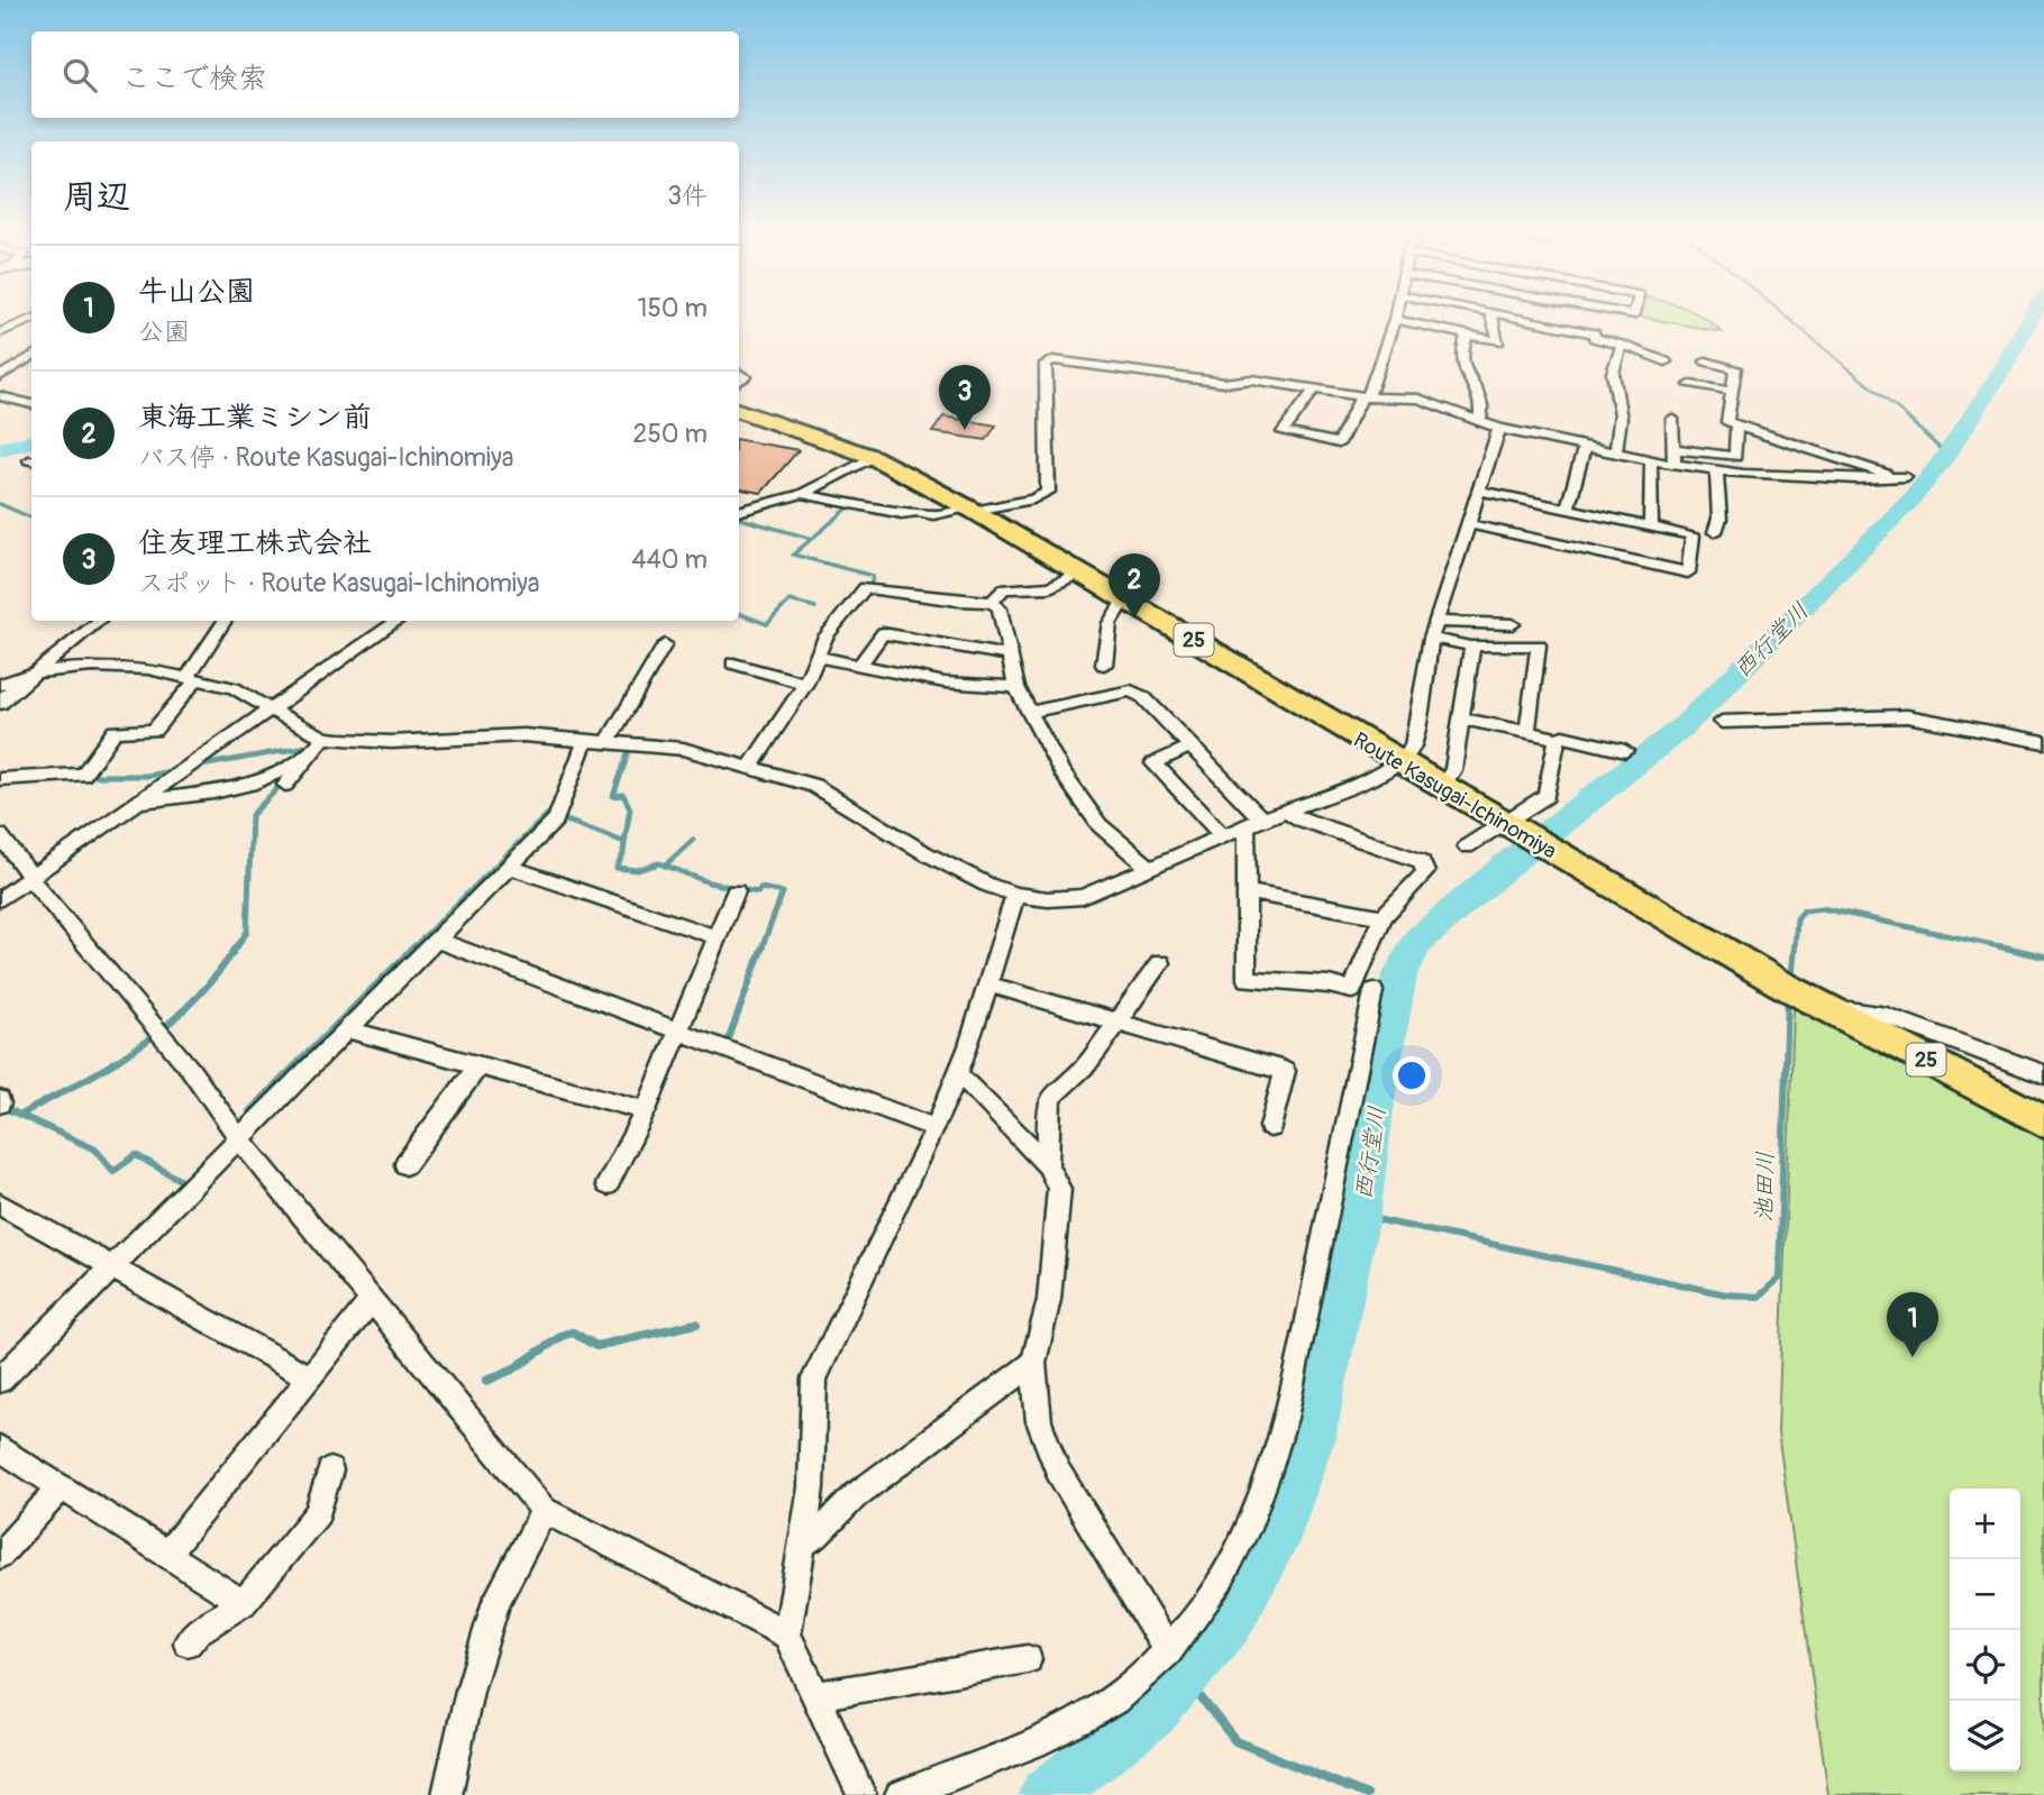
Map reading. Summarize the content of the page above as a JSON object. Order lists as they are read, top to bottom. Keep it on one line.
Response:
{"streets":{"main road":["25","Route Kasugai-Ichinomiya"]},"water":["西行堂川","池田川"],"page":{"search":"ここで検索","heading":["周辺","3件"],"list":[{"mark":"1","name":"牛山公園","note":"公園","value":"150 m"},{"mark":"2","name":"東海工業ミシン前","note":"バス停 · Route Kasugai-Ichinomiya","value":"250 m"},{"mark":"3","name":"住友理工株式会社","note":"スポット · Route Kasugai-Ichinomiya","value":"440 m"}],"pins":["3","2","1"],"map_buttons":["+","−"]}}
